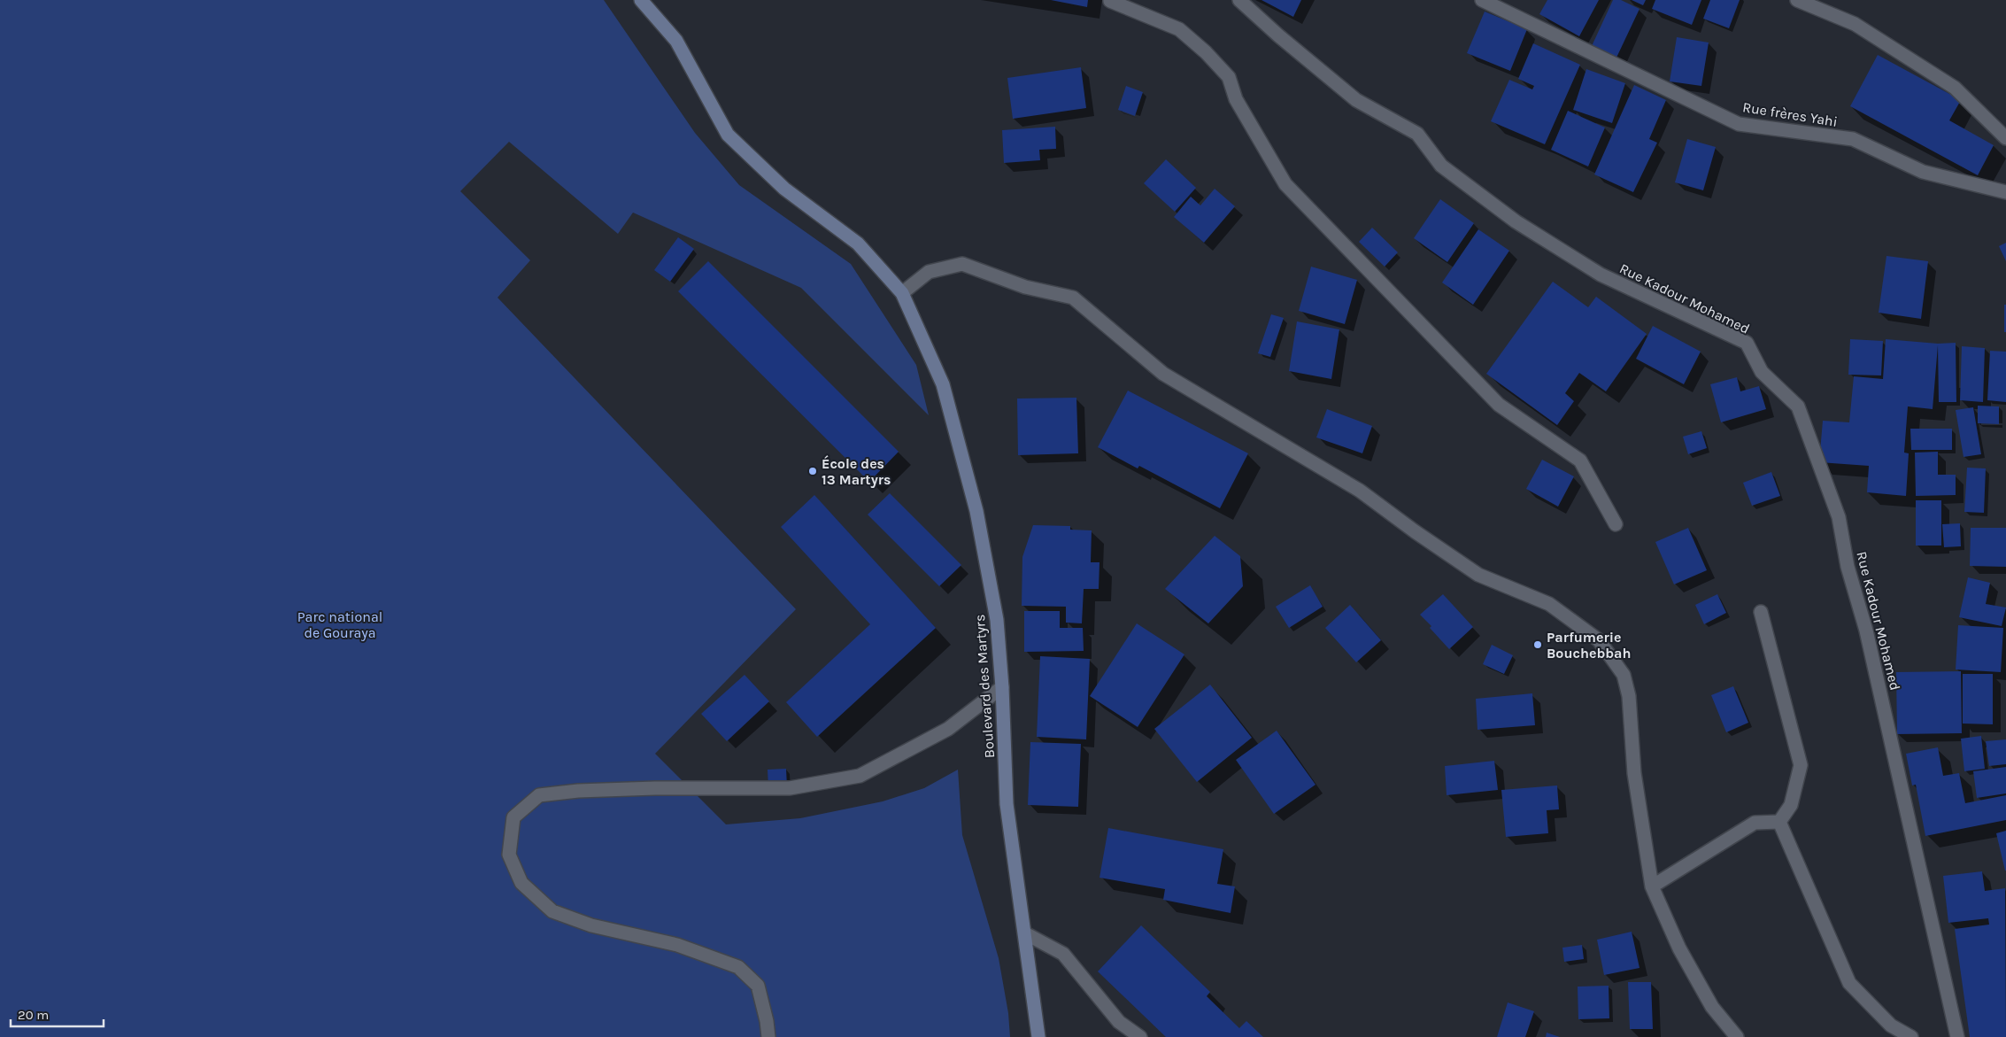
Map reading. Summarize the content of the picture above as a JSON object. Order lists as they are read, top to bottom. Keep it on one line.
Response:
{"streets":{"main road":["Boulevard des Martyrs"],"street":["Rue frères Yahi","Rue Kadour Mohamed"]},"parks":["Parc national de Gouraya"],"places":["École des 13 Martyrs","Parfumerie Bouchebbah"],"scale_bar":"20 m"}
